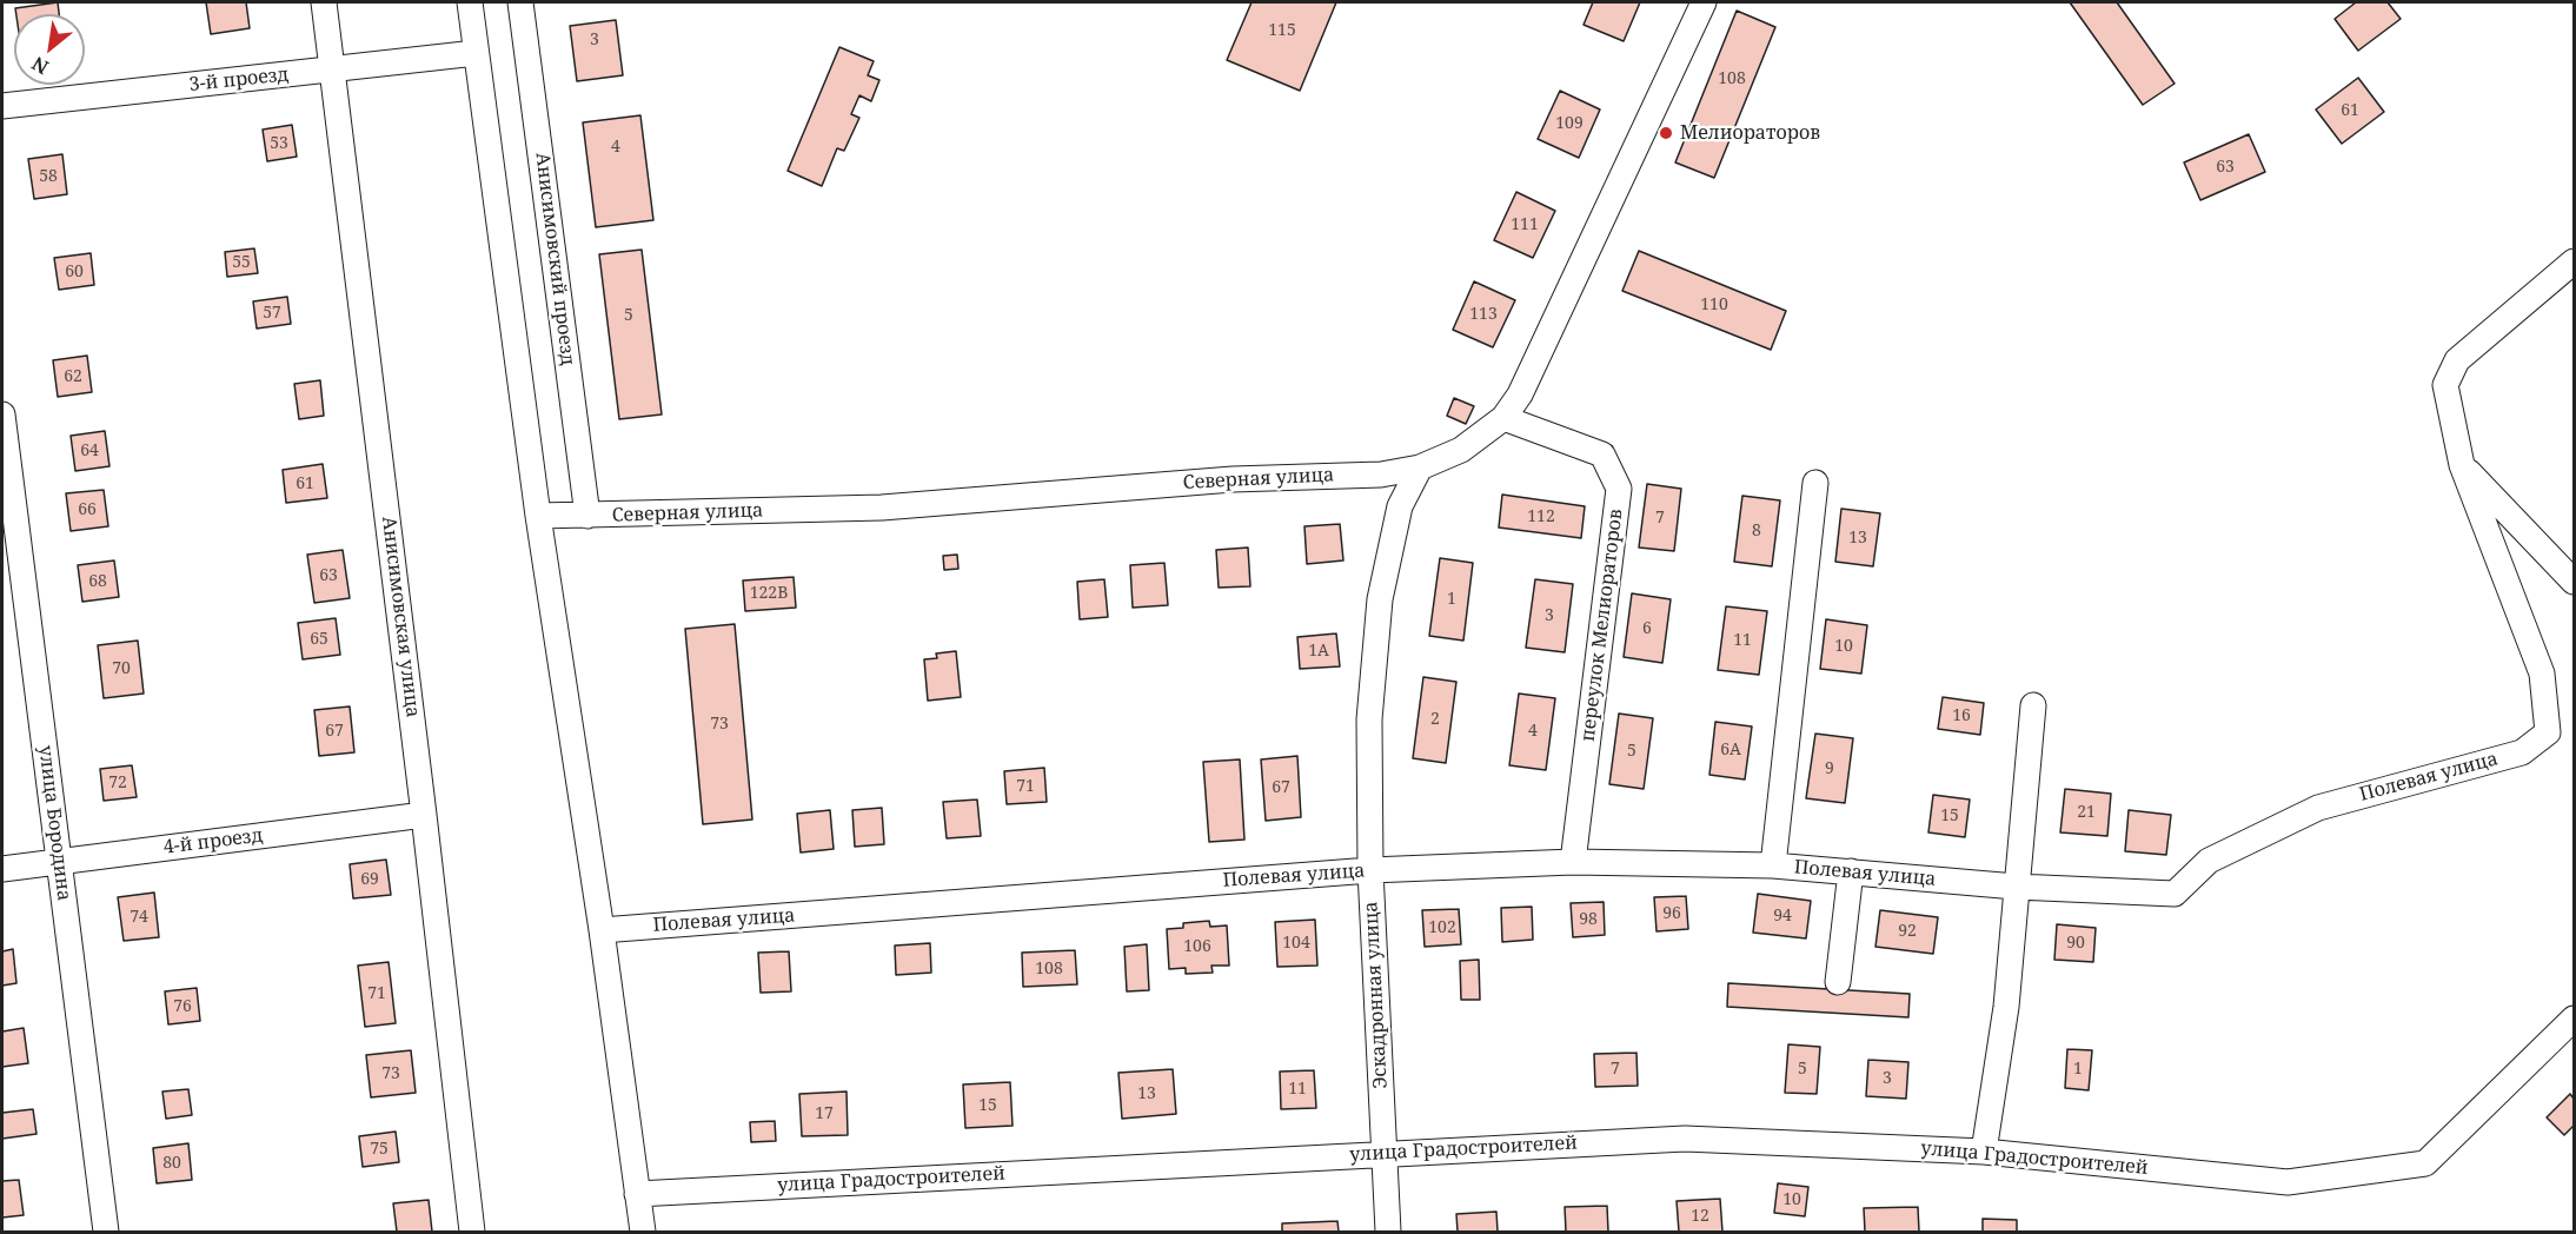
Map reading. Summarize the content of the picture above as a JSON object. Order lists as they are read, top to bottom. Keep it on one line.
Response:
{"streets":{"street":["3-й проезд","Анисимовский проезд","Северная улица","Анисимовская улица","переулок Мелиораторов","Полевая улица","улица Бородина","4-й проезд","Эскадронная улица","улица Градостроителей"]},"crossings":[["3-й проезд","Анисимовская улица"],["Анисимовский проезд","Северная улица"],["Северная улица","переулок Мелиораторов"],["Северная улица","Эскадронная улица"],["Анисимовская улица","4-й проезд"],["переулок Мелиораторов","Полевая улица"],["Полевая улица","Эскадронная улица"],["улица Бородина","4-й проезд"],["Эскадронная улица","улица Градостроителей"]],"places":["Мелиораторов"],"house_numbers":["115","3","108","61","109","53","4","63","58","111","55","60","110","57","113","5","62","64","61","66","112","7","8","13","63","68","122В","1","3","6","65","11","10","1А","70","16","2","73","67","4","6А","5","9","72","71","67","21","15","69","96","94","74","98","102","92","104","90","106","108","71","76","7","5","1","73","3","11","13","15","17","75","80","10","12"],"north":"bottom left"}
